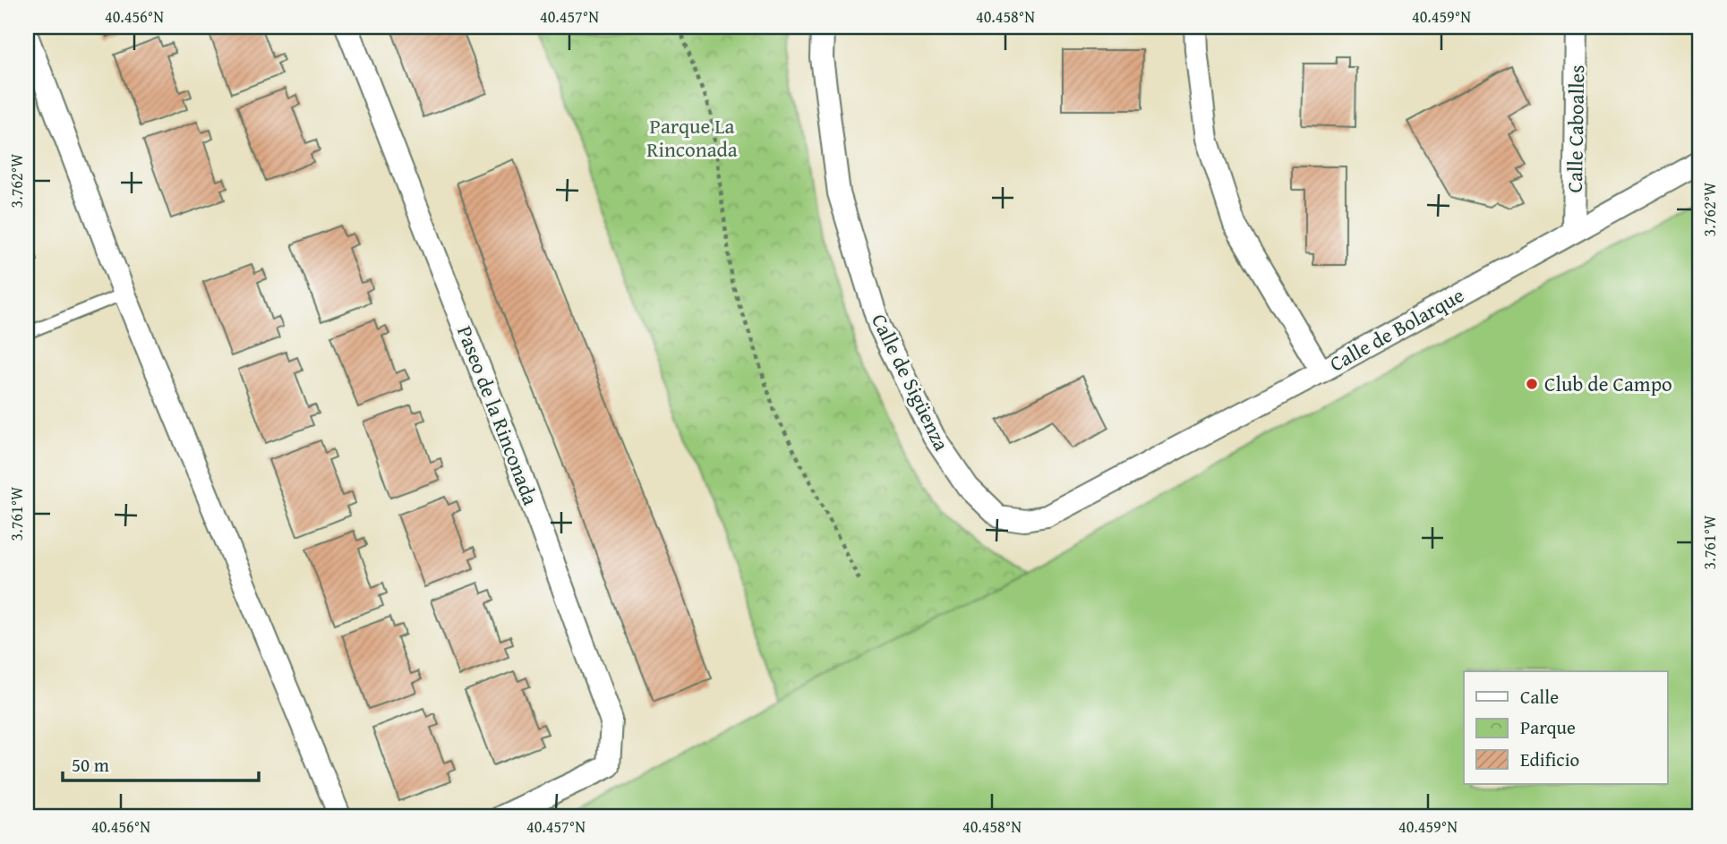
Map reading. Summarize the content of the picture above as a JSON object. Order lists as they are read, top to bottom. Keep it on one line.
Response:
{"streets":{"street":["Calle Caboalles","Calle de Bolarque","Calle de Sigüenza","Paseo de la Rinconada"]},"crossings":[["Calle Caboalles","Calle de Bolarque"],["Calle de Bolarque","Calle de Sigüenza"]],"parks":["Parque La Rinconada"],"places":["Club de Campo"],"legend":["Calle","Parque","Edificio"],"scale_bar":"50 m","coordinates":["40.456°N","40.457°N","40.458°N","40.459°N","3.762°W","3.761°W"]}
